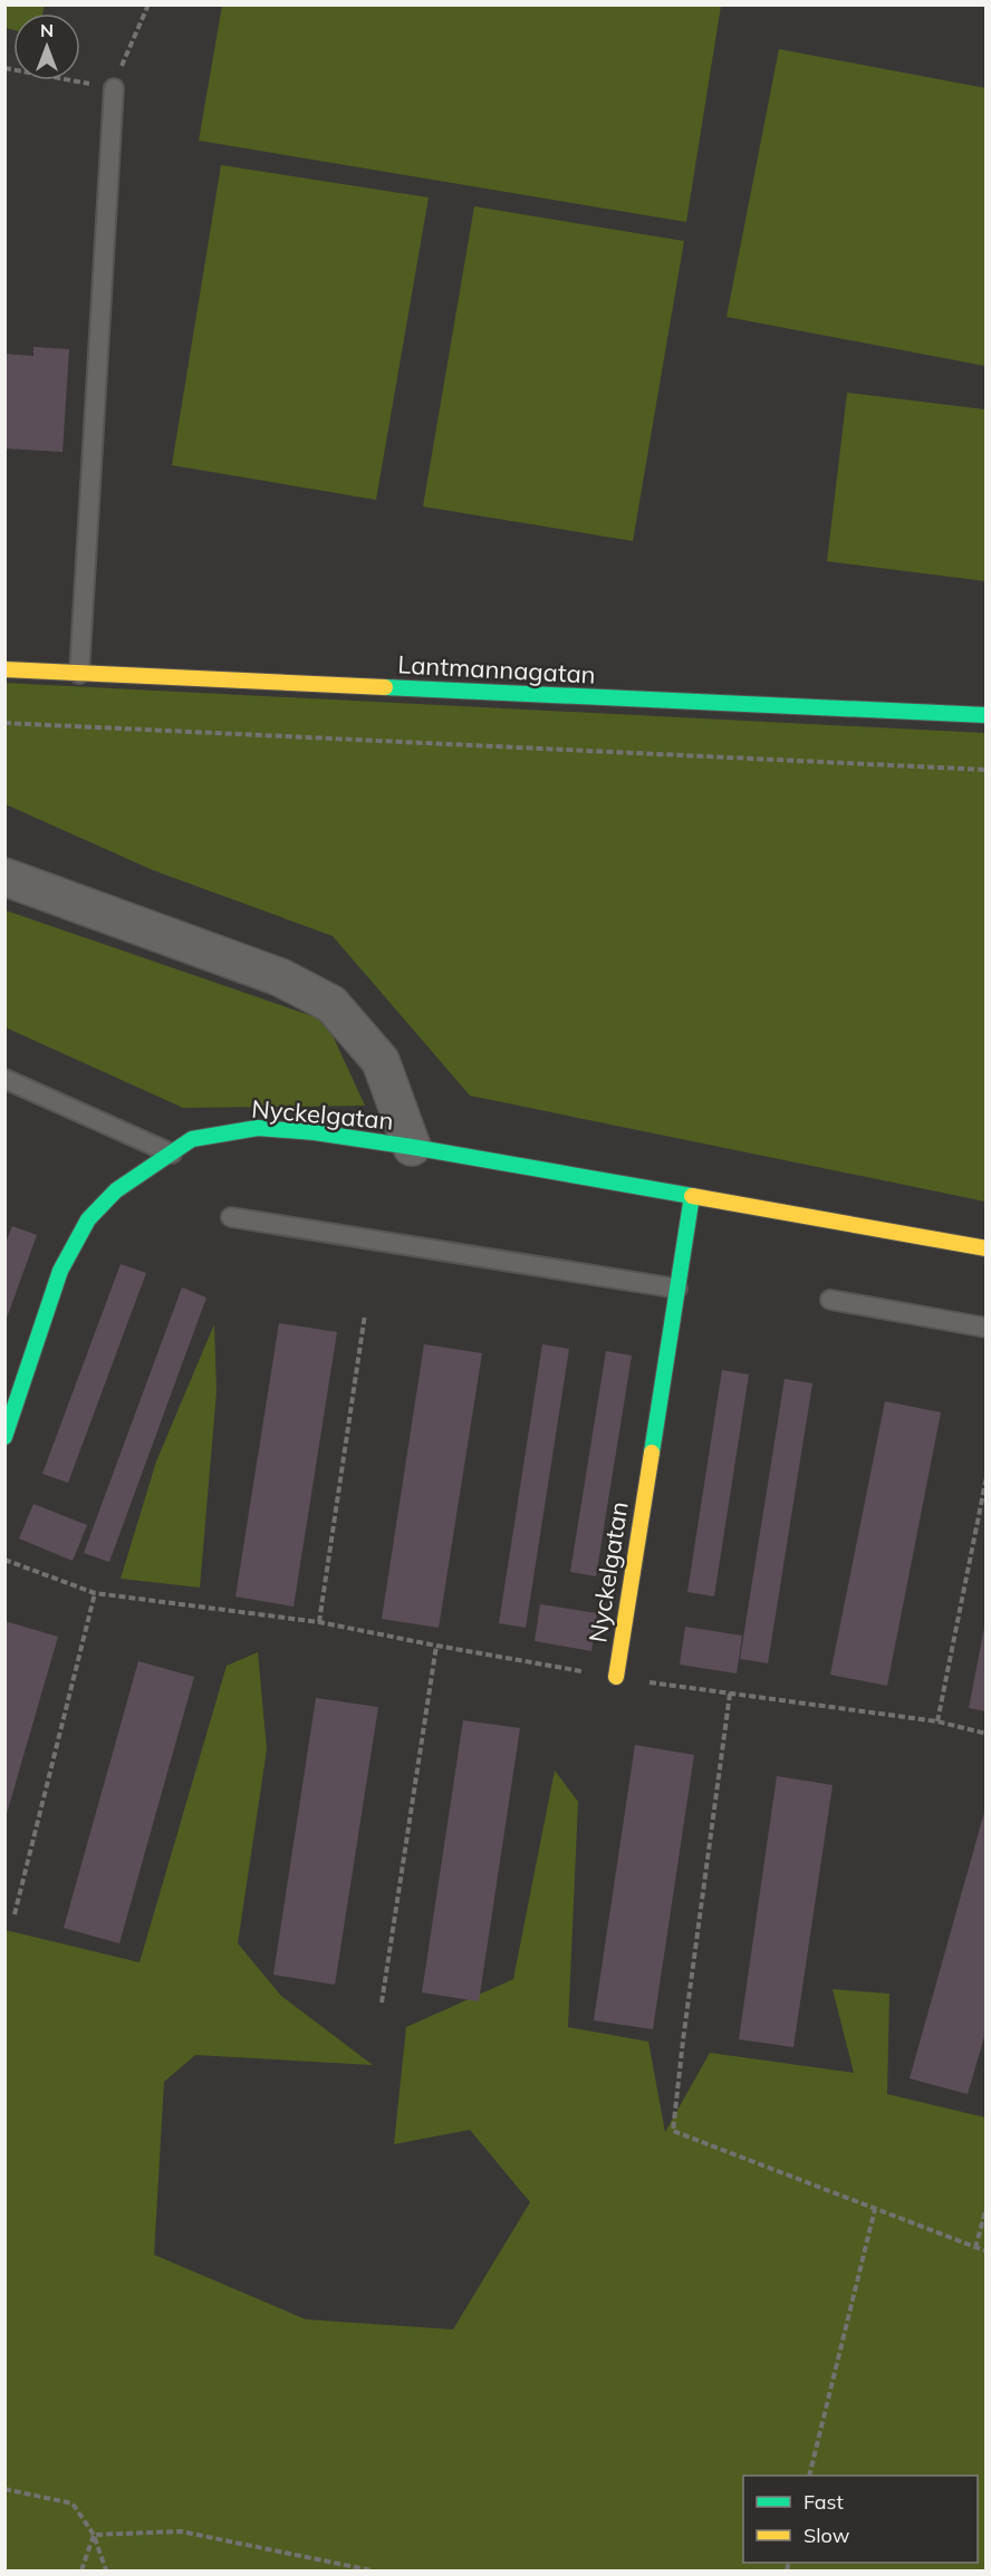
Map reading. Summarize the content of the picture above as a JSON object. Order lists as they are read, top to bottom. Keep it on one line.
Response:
{"streets":{"street":["Lantmannagatan","Nyckelgatan"]},"legend":["Fast","Slow"],"north":"top"}
